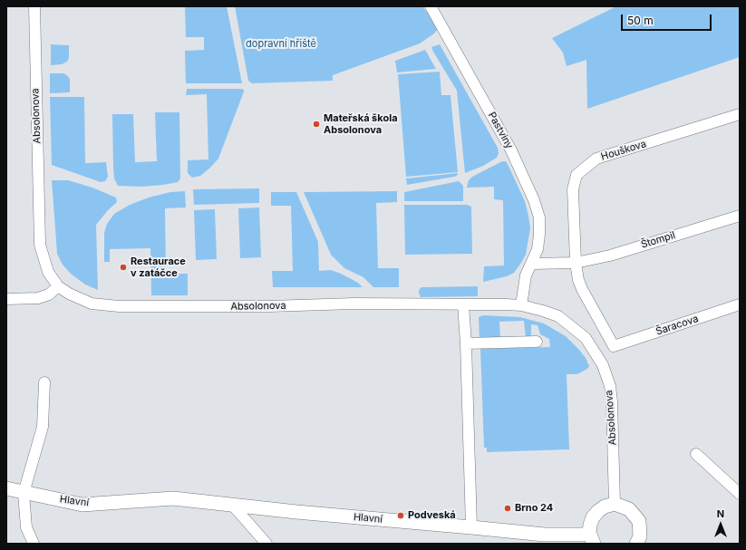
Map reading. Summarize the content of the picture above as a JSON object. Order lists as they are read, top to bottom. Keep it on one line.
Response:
{"streets":{"street":["Absolonova","Pastviny","Houškova","Štompil","Šaracova","Hlavní"]},"crossings":[["Absolonova","Pastviny"],["Absolonova","Hlavní"],["Houškova","Štompil"],["Houškova","Šaracova"],["Štompil","Šaracova"]],"parks":["dopravní hřiště"],"places":["Mateřská škola Absolonova","Restaurace v zatáčce","Brno 24","Podveská"],"scale_bar":"50 m","north":"top"}
